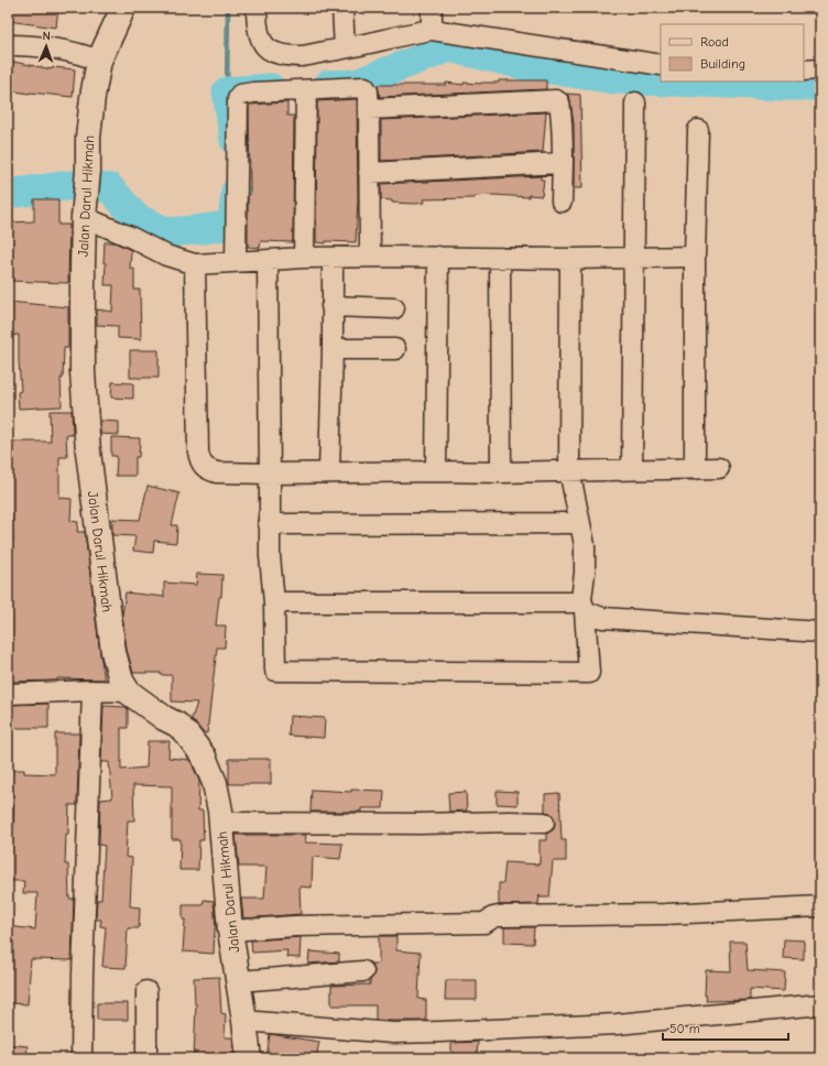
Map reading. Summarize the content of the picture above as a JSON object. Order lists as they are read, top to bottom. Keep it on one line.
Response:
{"streets":{"street":["Jalan Darul Hikmah"]},"legend":["Road","Building"],"scale_bar":"50 m","north":"top"}
